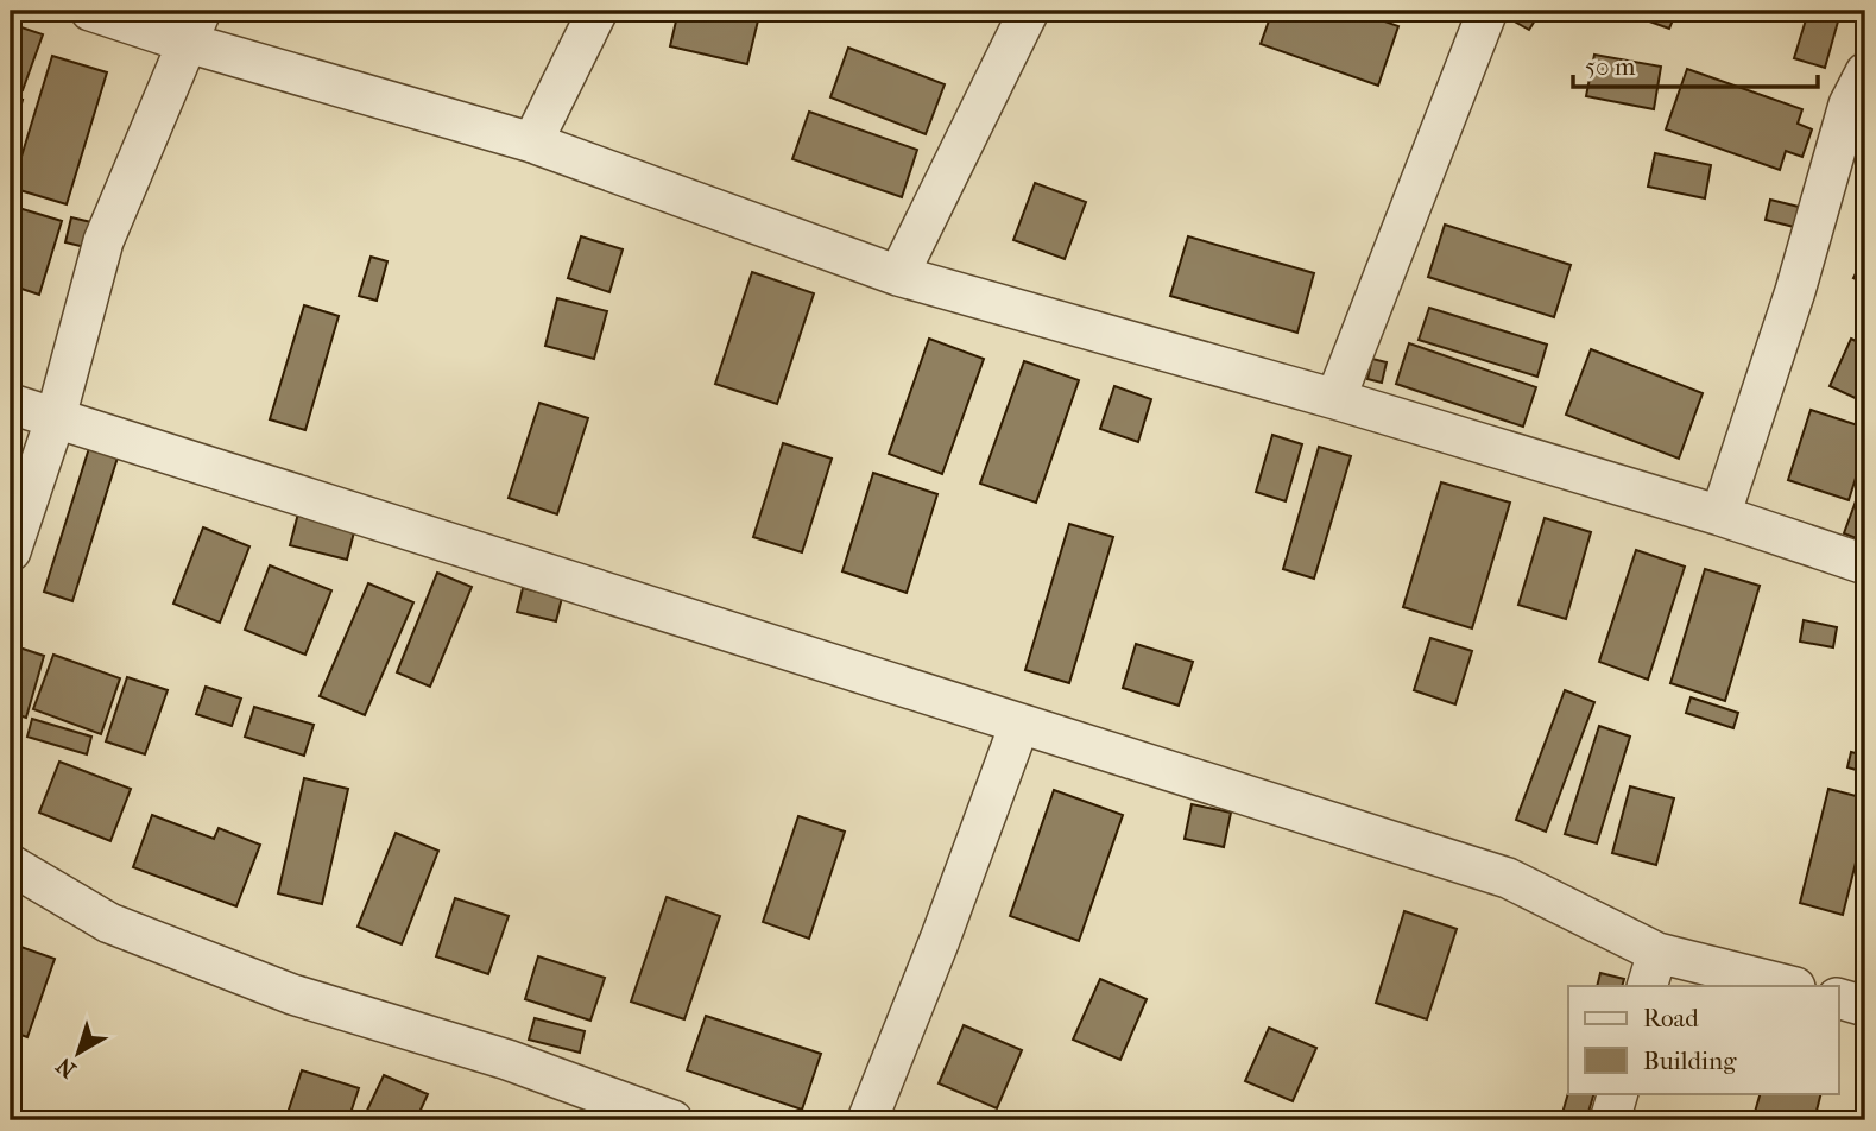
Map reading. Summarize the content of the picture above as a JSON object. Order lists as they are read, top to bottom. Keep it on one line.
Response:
{"legend":["Road","Building"],"scale_bar":"50 m","north":"bottom left"}
